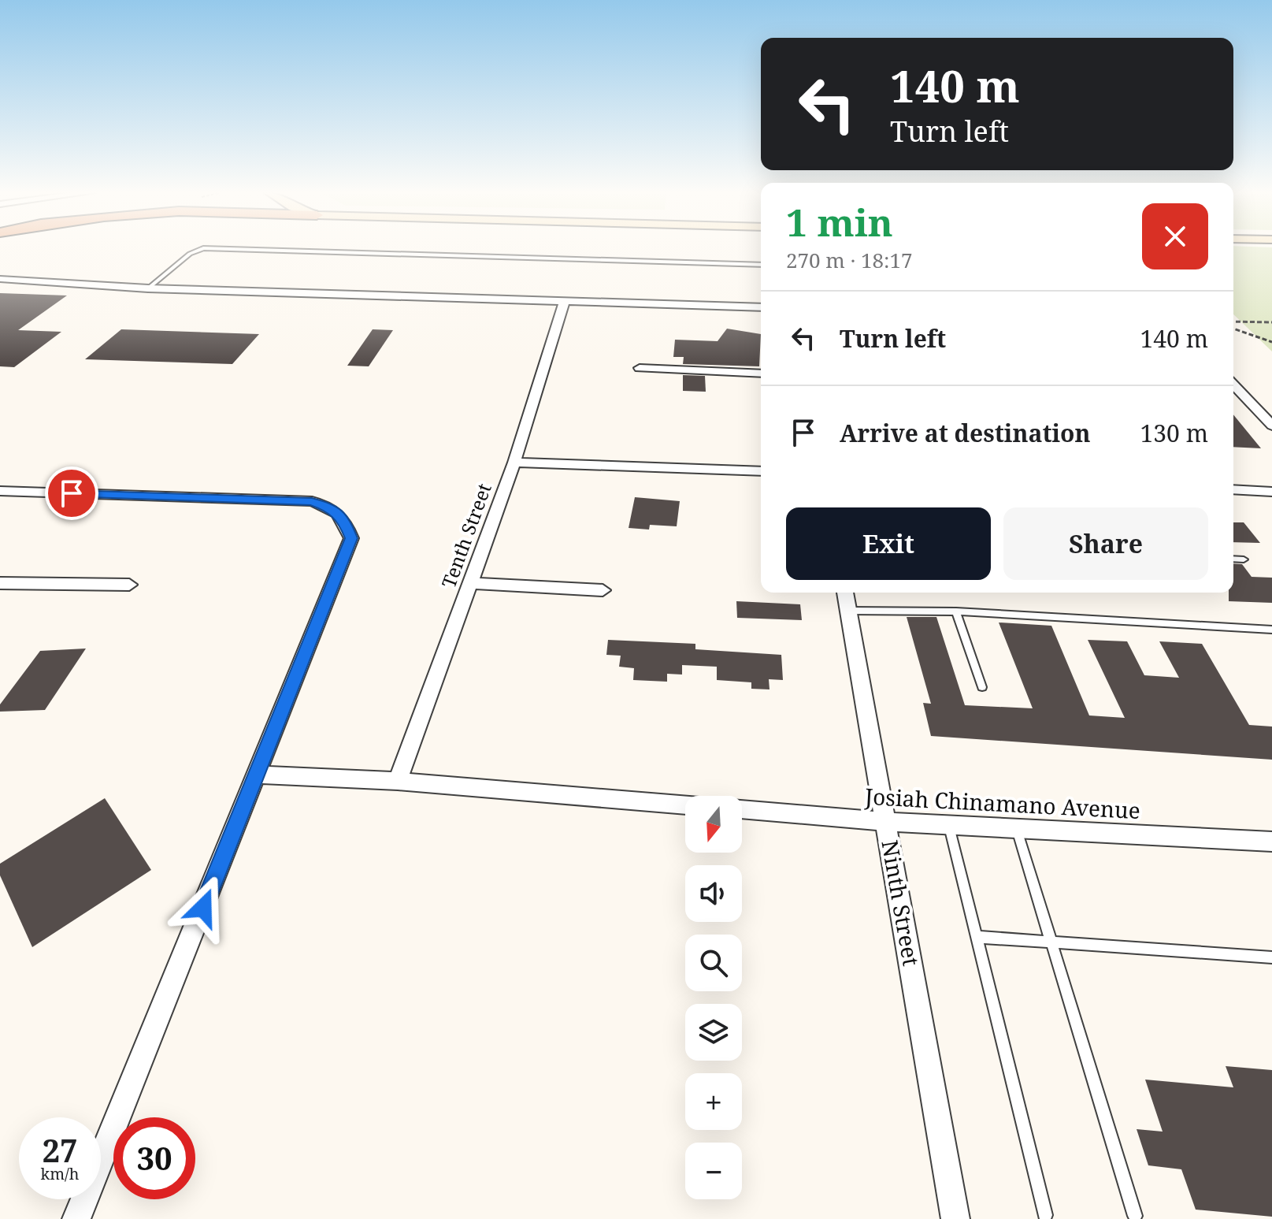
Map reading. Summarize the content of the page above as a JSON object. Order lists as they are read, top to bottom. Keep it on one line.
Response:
{"streets":{"street":["Tenth Street","Josiah Chinamano Avenue","Ninth Street"]},"crossings":[["Josiah Chinamano Avenue","Ninth Street"]],"north":"bottom","page":{"turn":["140 m","Turn left"],"heading":["1 min","270 m · 18:17"],"list":[{"name":"Turn left","value":"140 m"},{"name":"Arrive at destination","value":"130 m"}],"buttons":["Exit","Share"],"map_buttons":["+","−"],"speed":"27 km/h","limit":"30"}}
